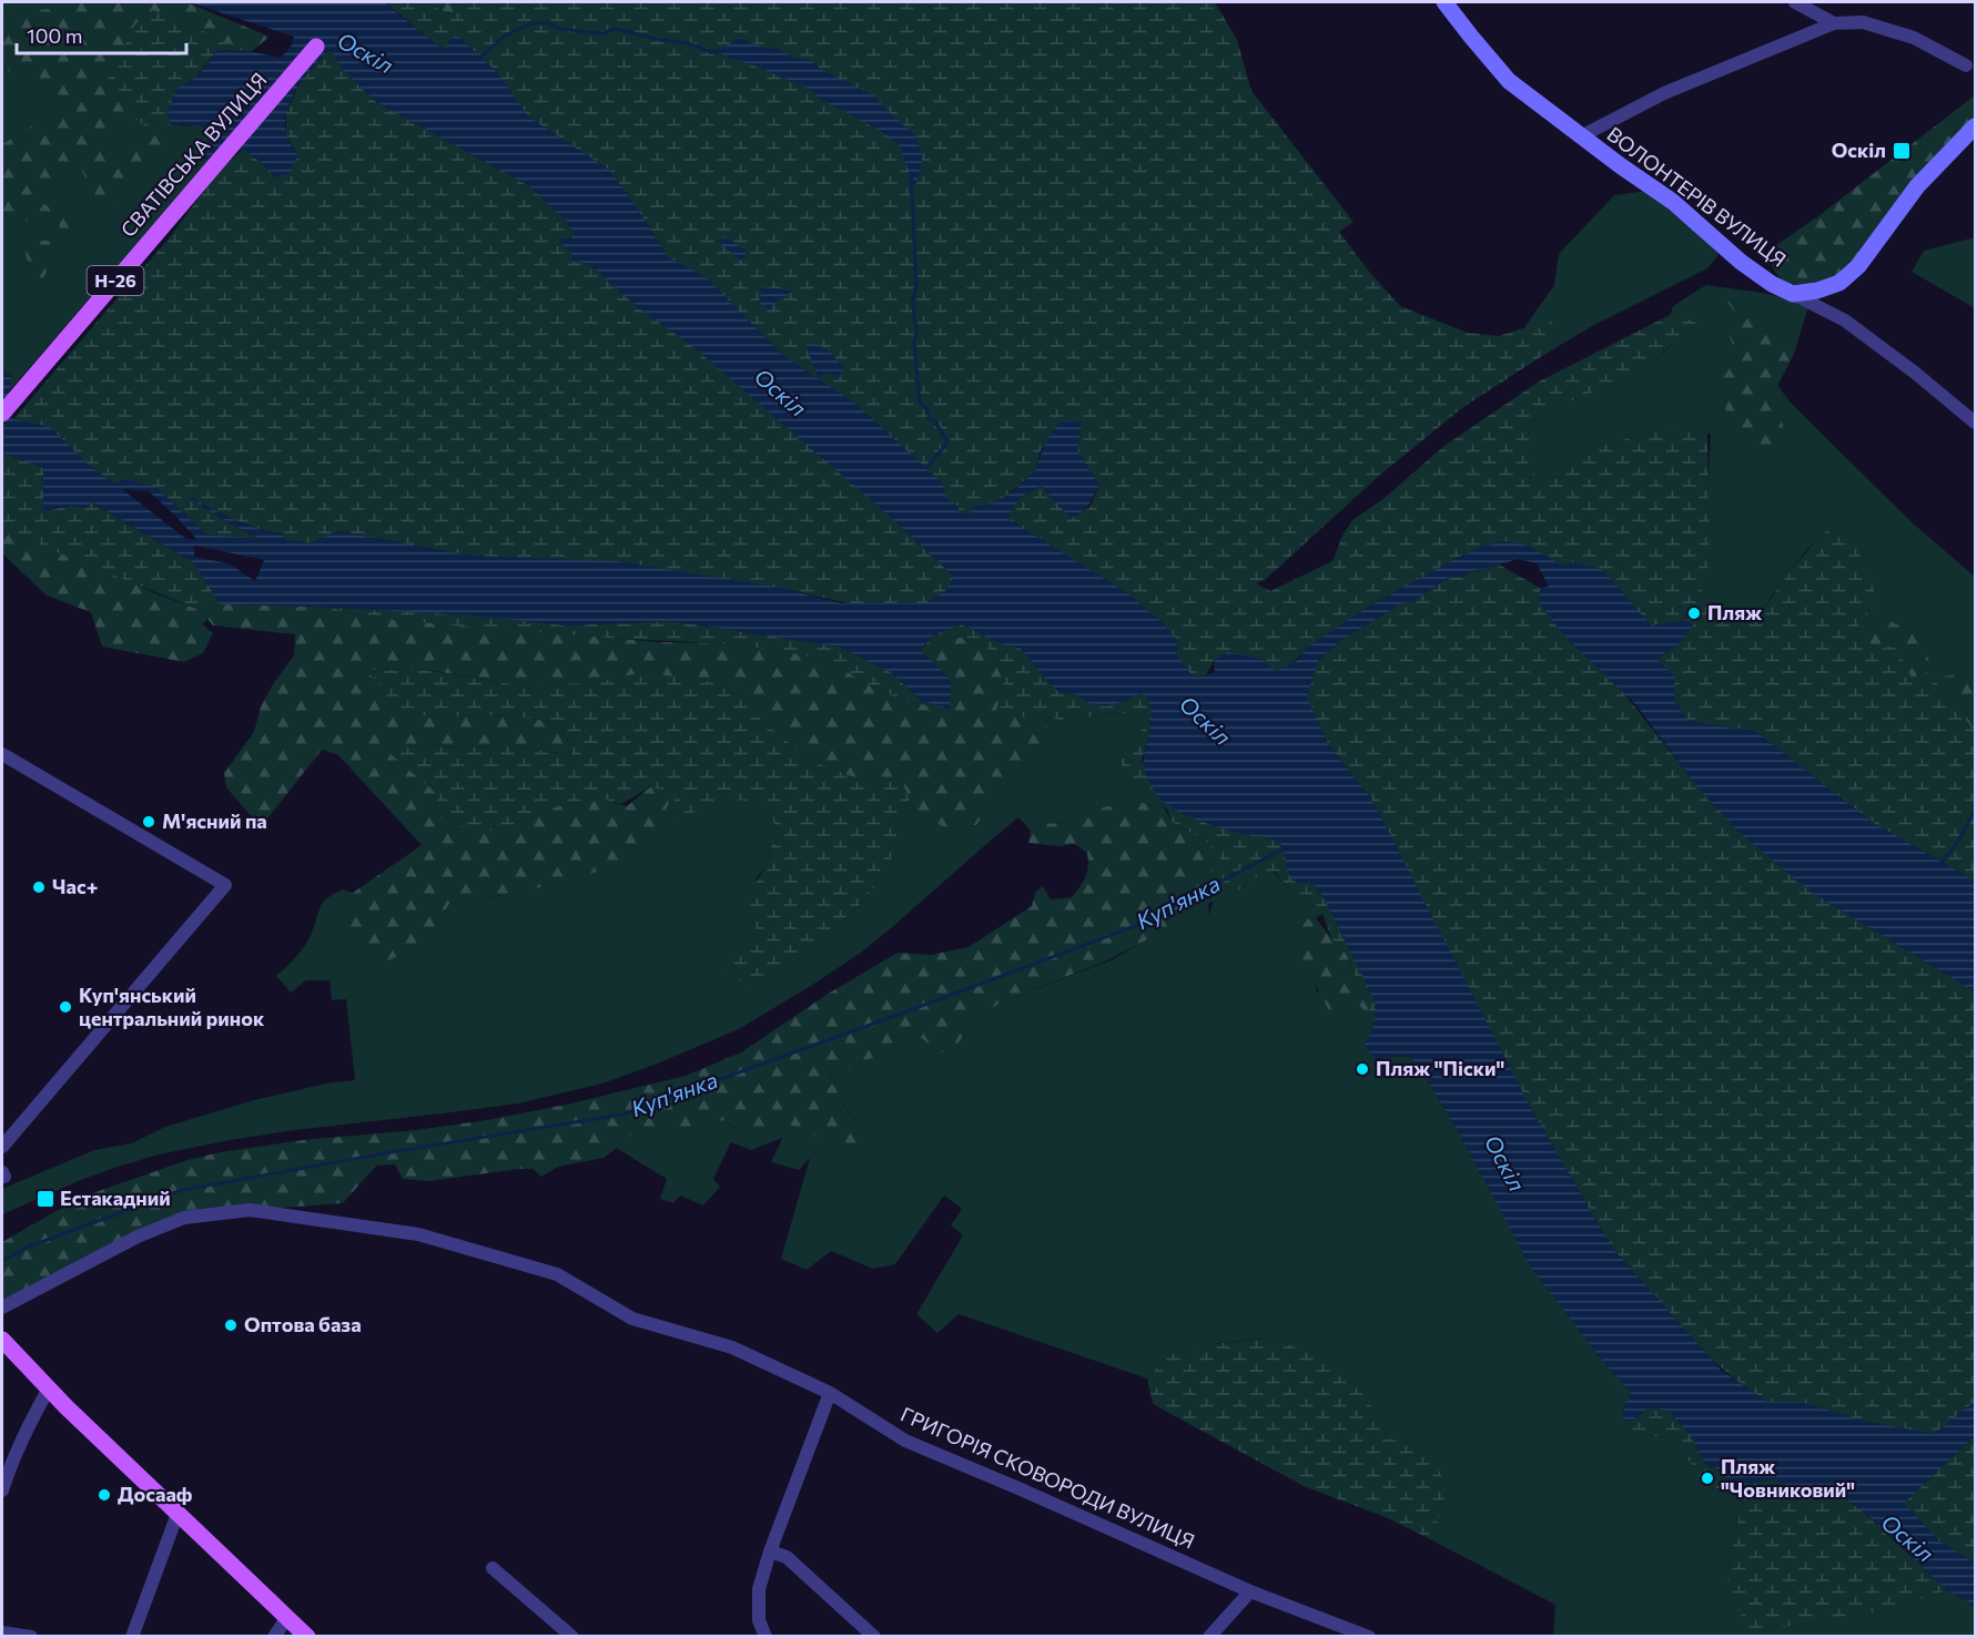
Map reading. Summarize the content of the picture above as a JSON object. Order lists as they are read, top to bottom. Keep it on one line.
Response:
{"streets":{"main road":["СВАТІВСЬКА ВУЛИЦЯ","Н-26"],"street":["ВОЛОНТЕРІВ ВУЛИЦЯ","ГРИГОРІЯ СКОВОРОДИ ВУЛИЦЯ"]},"water":["Оскіл","Куп'янка"],"places":{"transit":["Оскіл","Естакадний"],"other":["Пляж","М'ясний па","Час+","Куп'янський центральний ринок","Пляж \"Піски\"","Оптова база","Пляж \"Човниковий\"","Досааф"]},"scale_bar":"100 m"}
